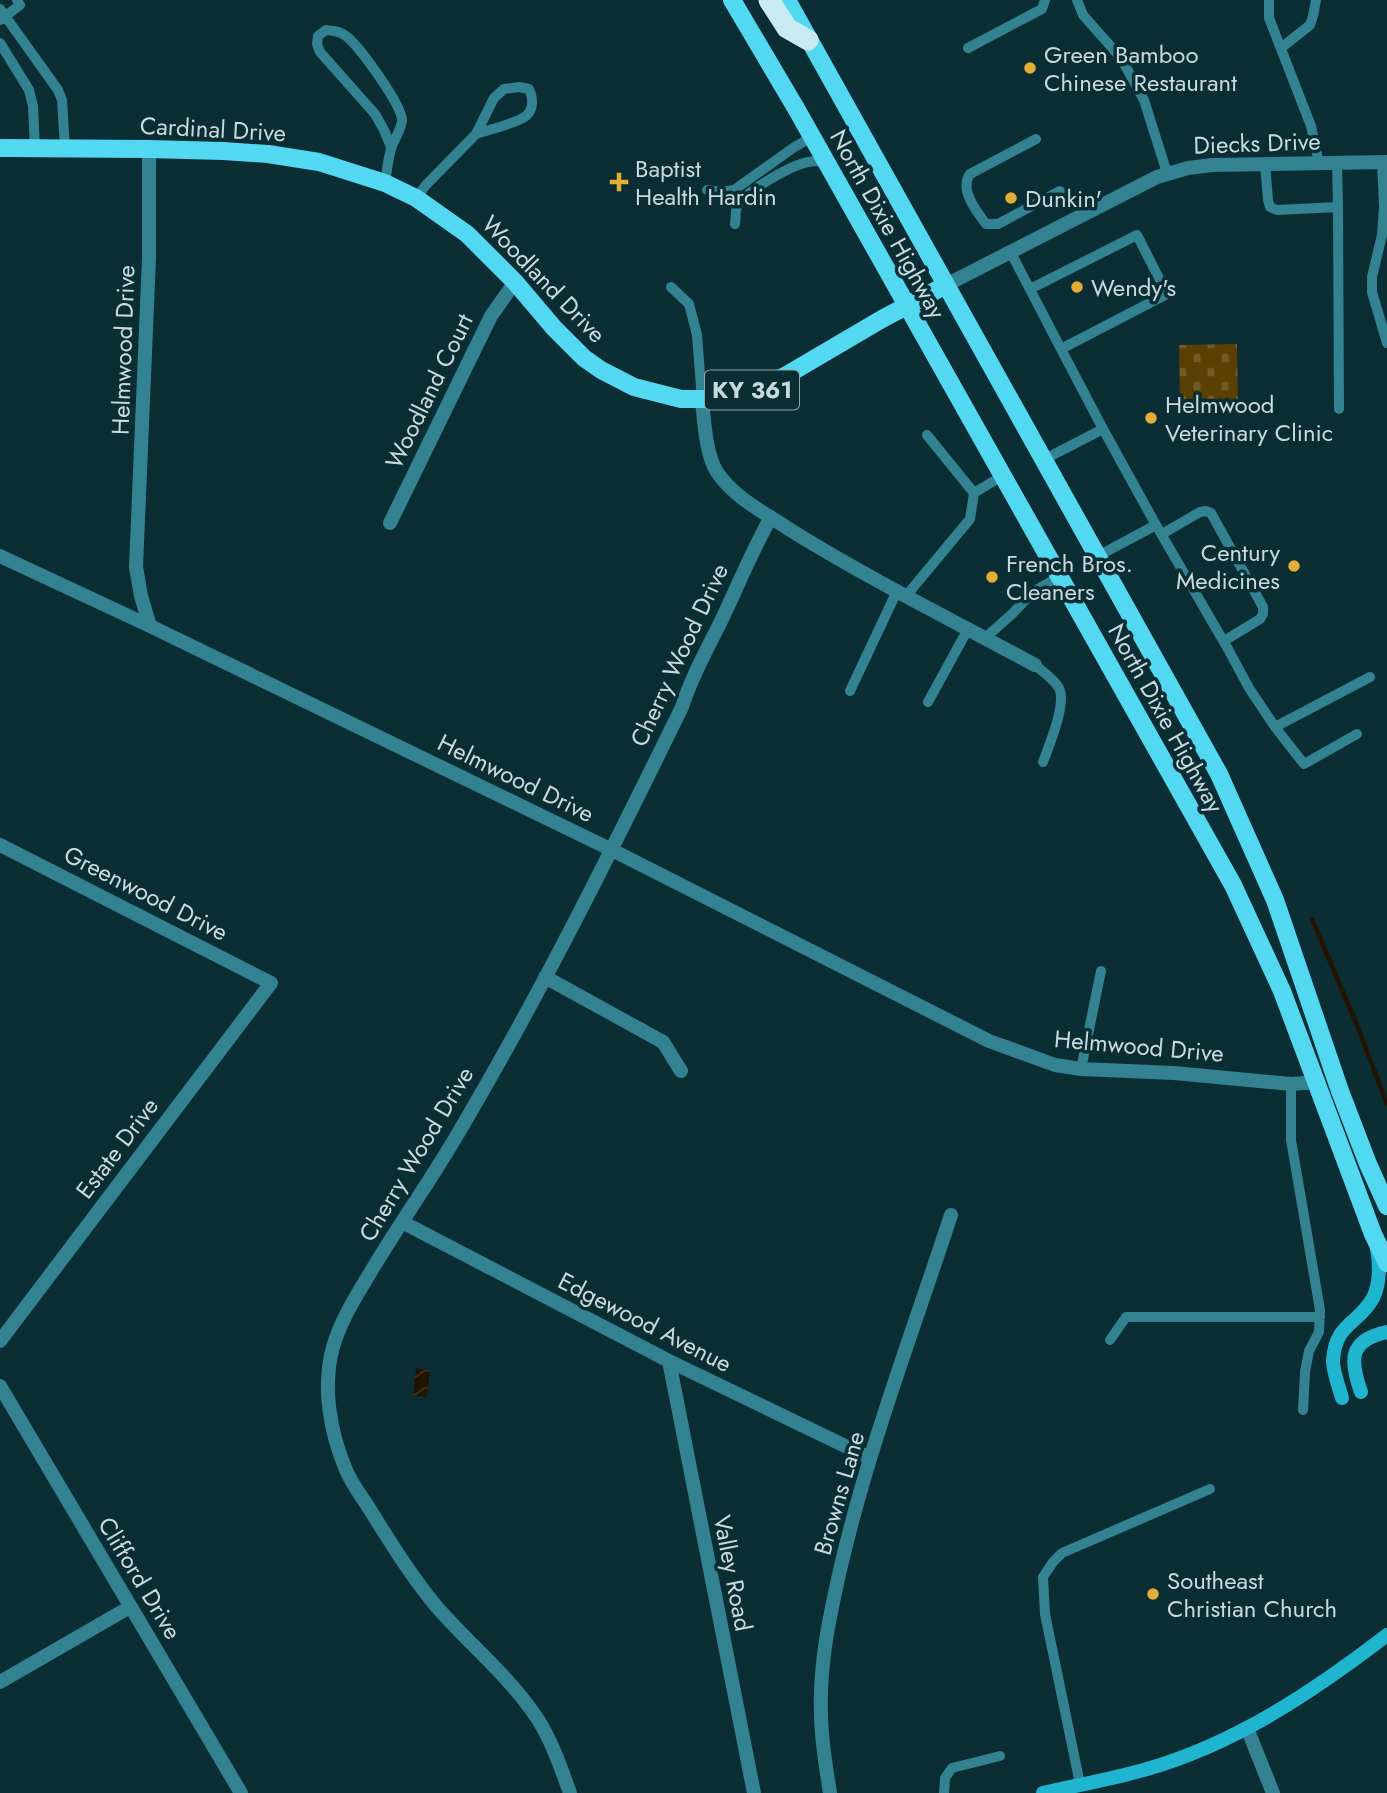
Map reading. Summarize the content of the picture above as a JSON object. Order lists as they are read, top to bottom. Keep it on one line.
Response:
{"streets":{"main road":["Cardinal Drive","North Dixie Highway","Woodland Drive","KY 361"],"street":["Diecks Drive","Helmwood Drive","Woodland Court","Cherry Wood Drive","Greenwood Drive","Estate Drive","Edgewood Avenue","Browns Lane","Valley Road","Clifford Drive"]},"crossings":[["Cardinal Drive","Woodland Drive"],["Cardinal Drive","Helmwood Drive"],["Diecks Drive","North Dixie Highway"],["Diecks Drive","Woodland Drive"],["North Dixie Highway","Woodland Drive"],["North Dixie Highway","Helmwood Drive"],["Woodland Drive","Woodland Court"],["Helmwood Drive","Cherry Wood Drive"],["Cherry Wood Drive","Edgewood Avenue"],["Greenwood Drive","Estate Drive"],["Edgewood Avenue","Browns Lane"],["Edgewood Avenue","Valley Road"]],"places":{"other":["Green Bamboo Chinese Restaurant","Dunkin'","Wendy's","Helmwood Veterinary Clinic","Century Medicines","French Bros. Cleaners","Southeast Christian Church"],"health":["Baptist Health Hardin"]}}
